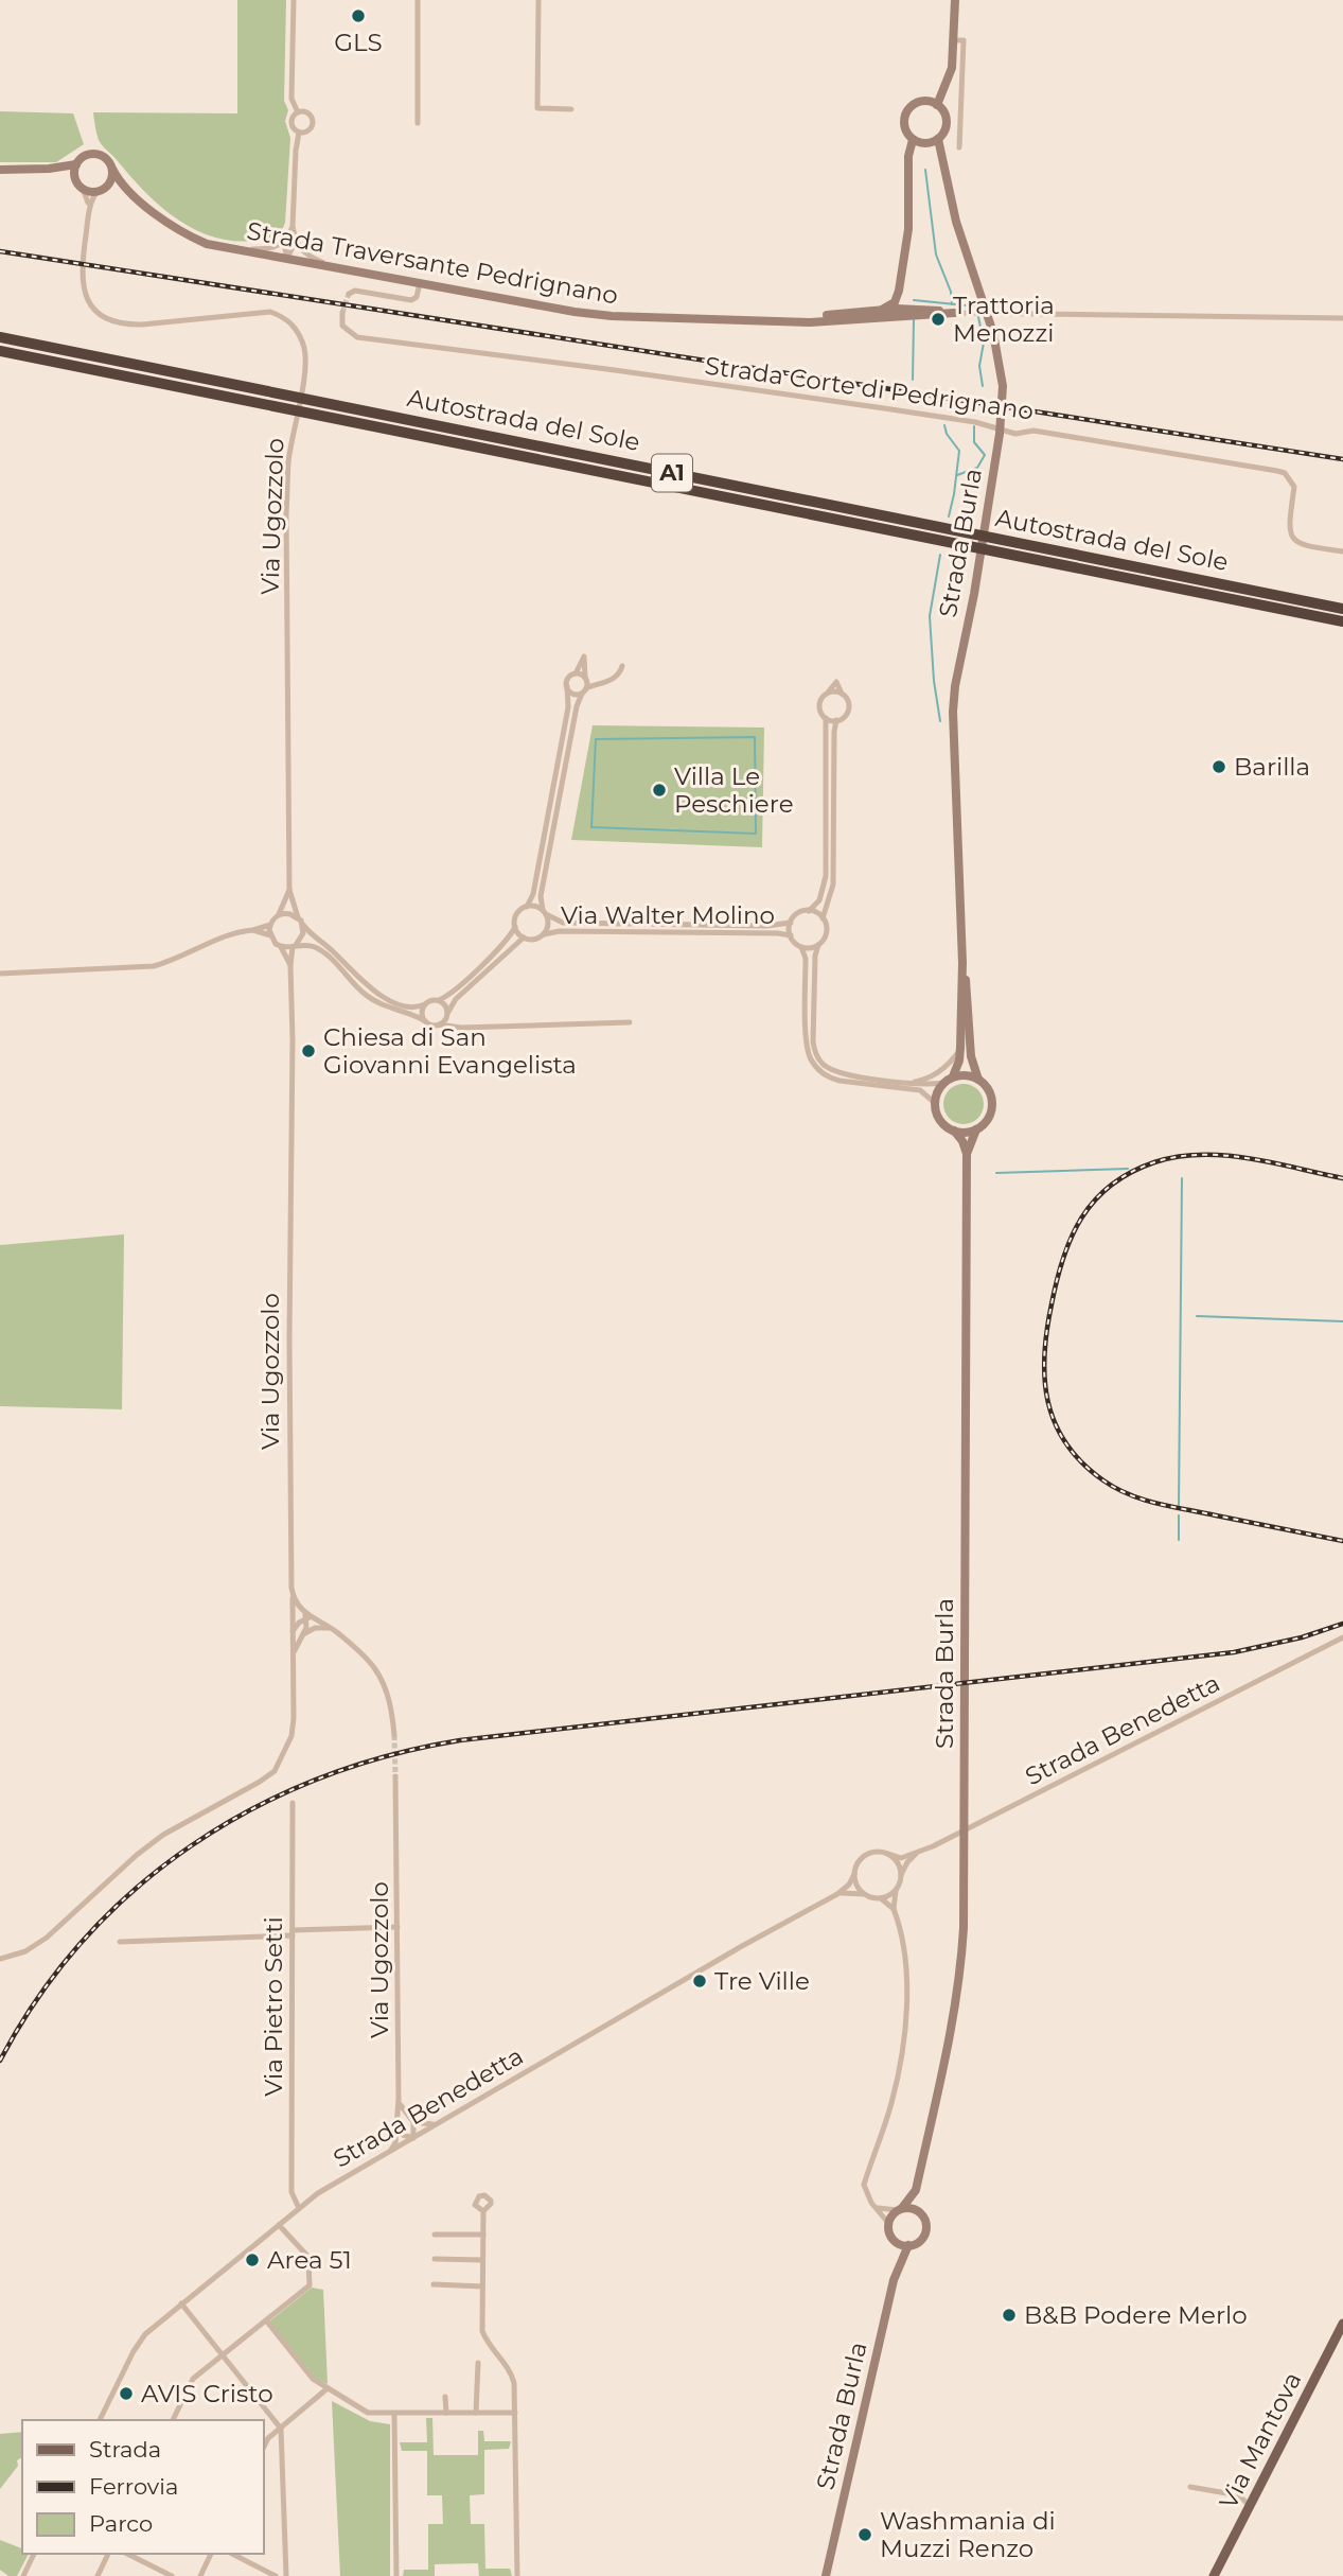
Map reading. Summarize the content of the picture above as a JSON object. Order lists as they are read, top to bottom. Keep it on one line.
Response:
{"streets":{"highway":["Autostrada del Sole","A1"],"main road":["Strada Traversante Pedrignano","Strada Burla","Via Mantova"],"street":["Strada Corte di Pedrignano","Via Ugozzolo","Via Walter Molino","Strada Benedetta","Via Pietro Setti"]},"crossings":[["Strada Traversante Pedrignano","Via Ugozzolo"],["Via Ugozzolo","Via Walter Molino"],["Via Ugozzolo","Strada Benedetta"],["Strada Benedetta","Via Pietro Setti"]],"places":["GLS","Trattoria Menozzi","Barilla","Villa Le Peschiere","Chiesa di San Giovanni Evangelista","Tre Ville","Area 51","B&B Podere Merlo","AVIS Cristo","Washmania di Muzzi Renzo"],"legend":["Strada","Ferrovia","Parco"]}
